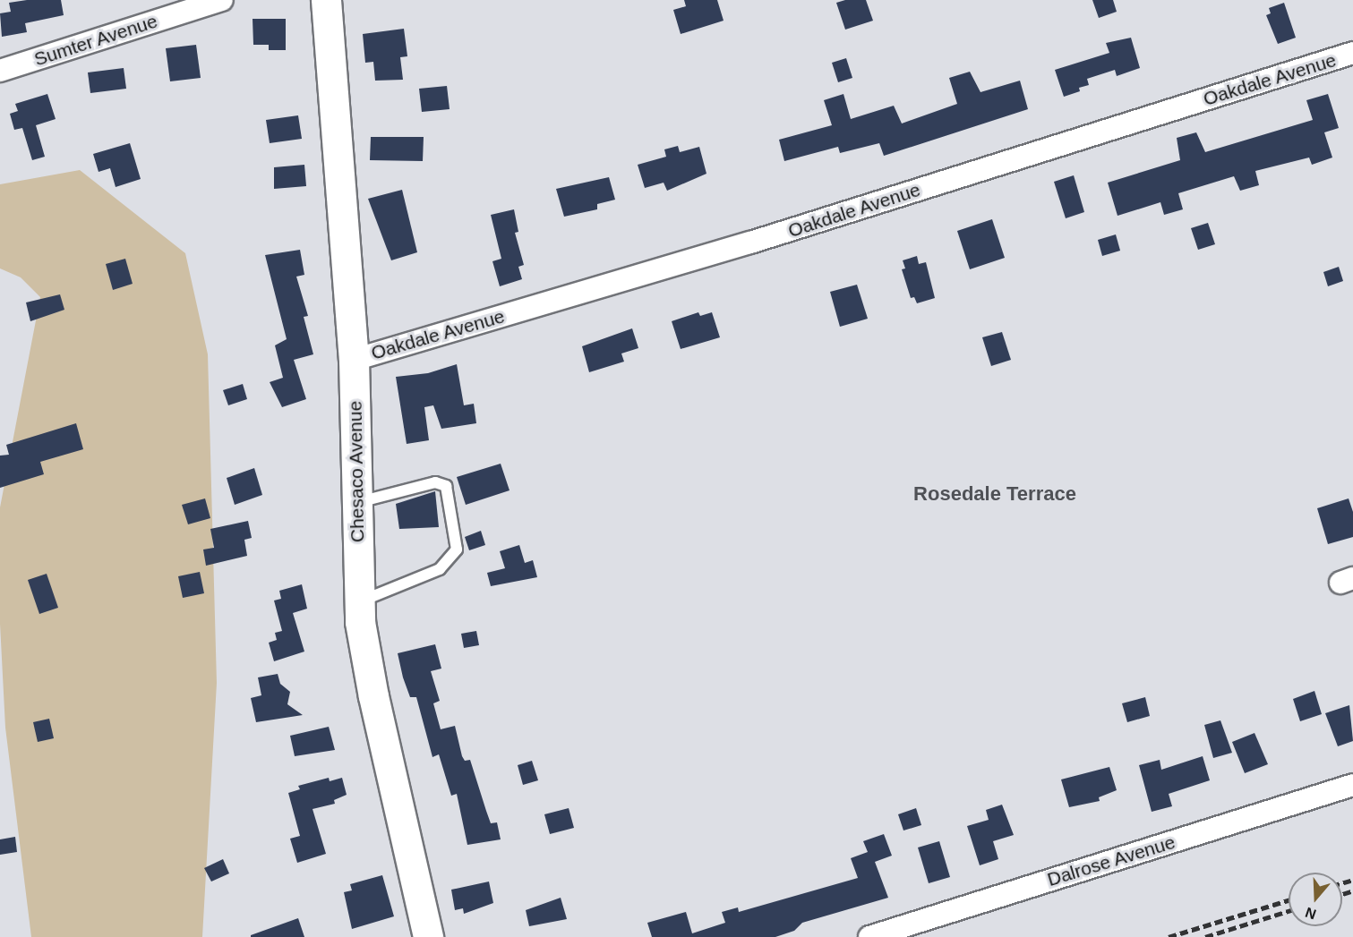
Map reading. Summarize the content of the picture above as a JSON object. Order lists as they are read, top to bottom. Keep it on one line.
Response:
{"streets":{"street":["Sumter Avenue","Oakdale Avenue","Chesaco Avenue","Dalrose Avenue"]},"crossings":[["Oakdale Avenue","Chesaco Avenue"]],"districts":["Rosedale Terrace"],"north":"bottom"}
